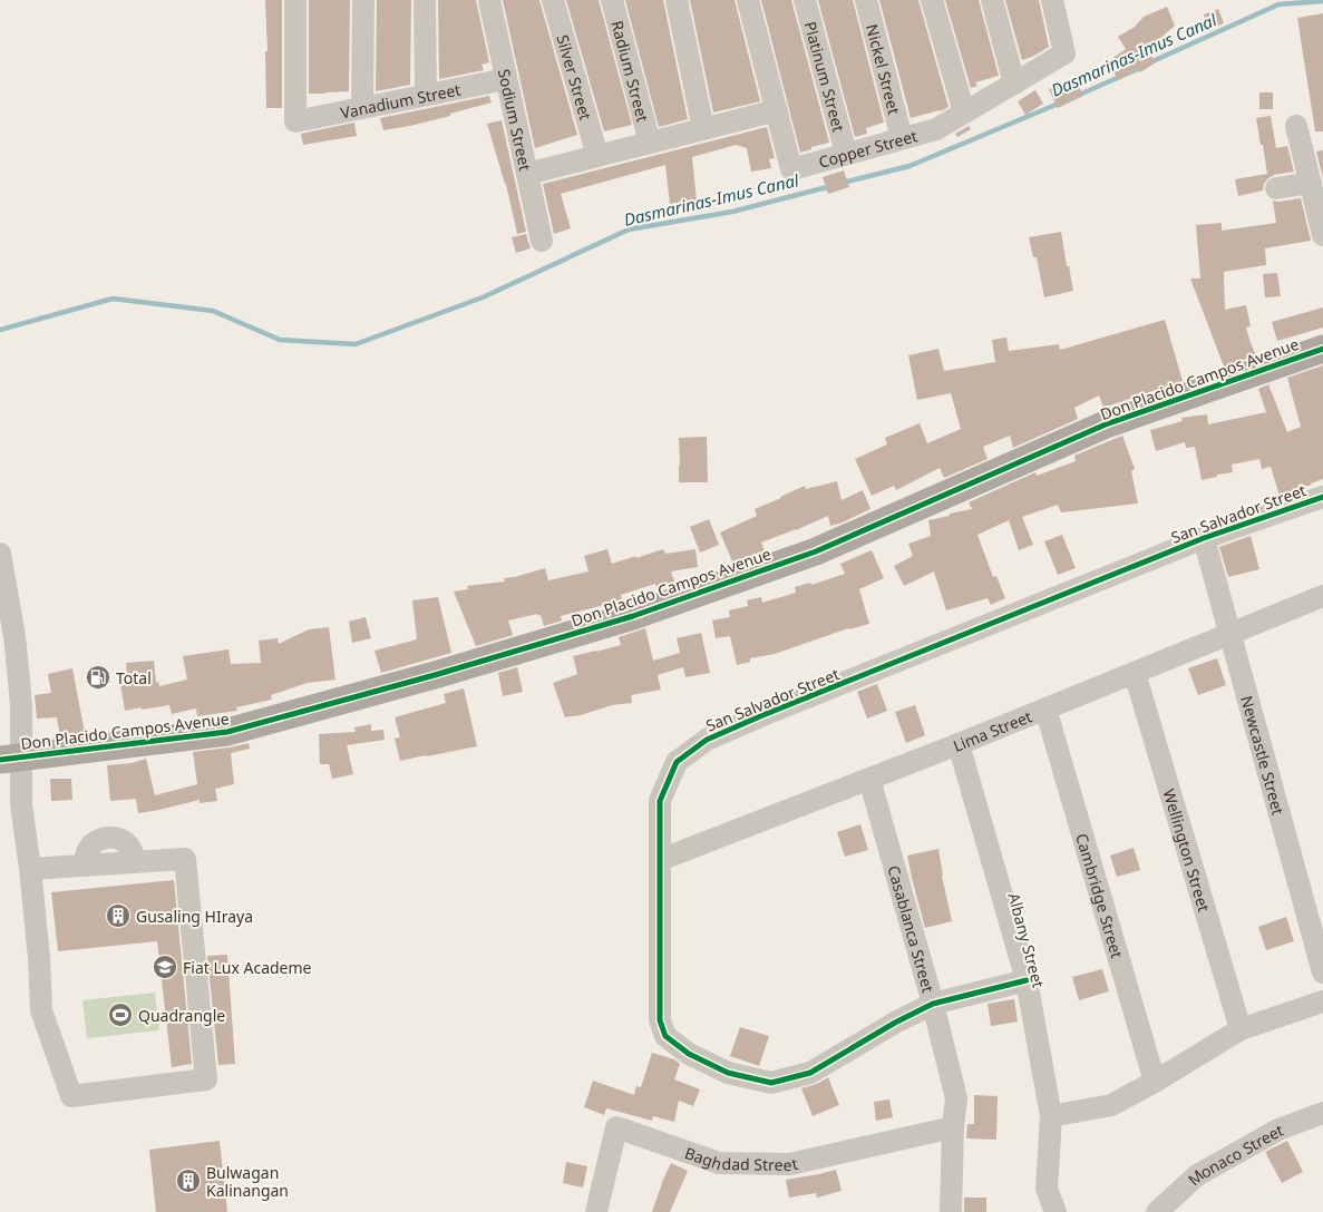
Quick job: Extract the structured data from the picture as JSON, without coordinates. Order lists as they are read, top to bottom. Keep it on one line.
{"streets":{"main road":["Don Placido Campos Avenue"],"street":["Nickel Street","Radium Street","Platinum Street","Silver Street","Vanadium Street","Sodium Street","Copper Street","San Salvador Street","Lima Street","Newcastle Street","Wellington Street","Cambridge Street","Casablanca Street","Albany Street","Baghdad Street","Monaco Street"]},"crossings":[["Nickel Street","Copper Street"],["Platinum Street","Copper Street"],["Vanadium Street","Sodium Street"],["San Salvador Street","Lima Street"],["San Salvador Street","Newcastle Street"],["San Salvador Street","Casablanca Street"],["San Salvador Street","Albany Street"],["Lima Street","Newcastle Street"],["Lima Street","Wellington Street"],["Lima Street","Cambridge Street"],["Lima Street","Casablanca Street"],["Lima Street","Albany Street"],["Casablanca Street","Baghdad Street"]],"water":["Dasmarinas-Imus Canal"],"places":{"fuel station":["Total"],"building":["Gusaling HIraya","Bulwagan Kalinangan"],"school or university":["Fiat Lux Academe"],"sports":["Quadrangle"]}}
